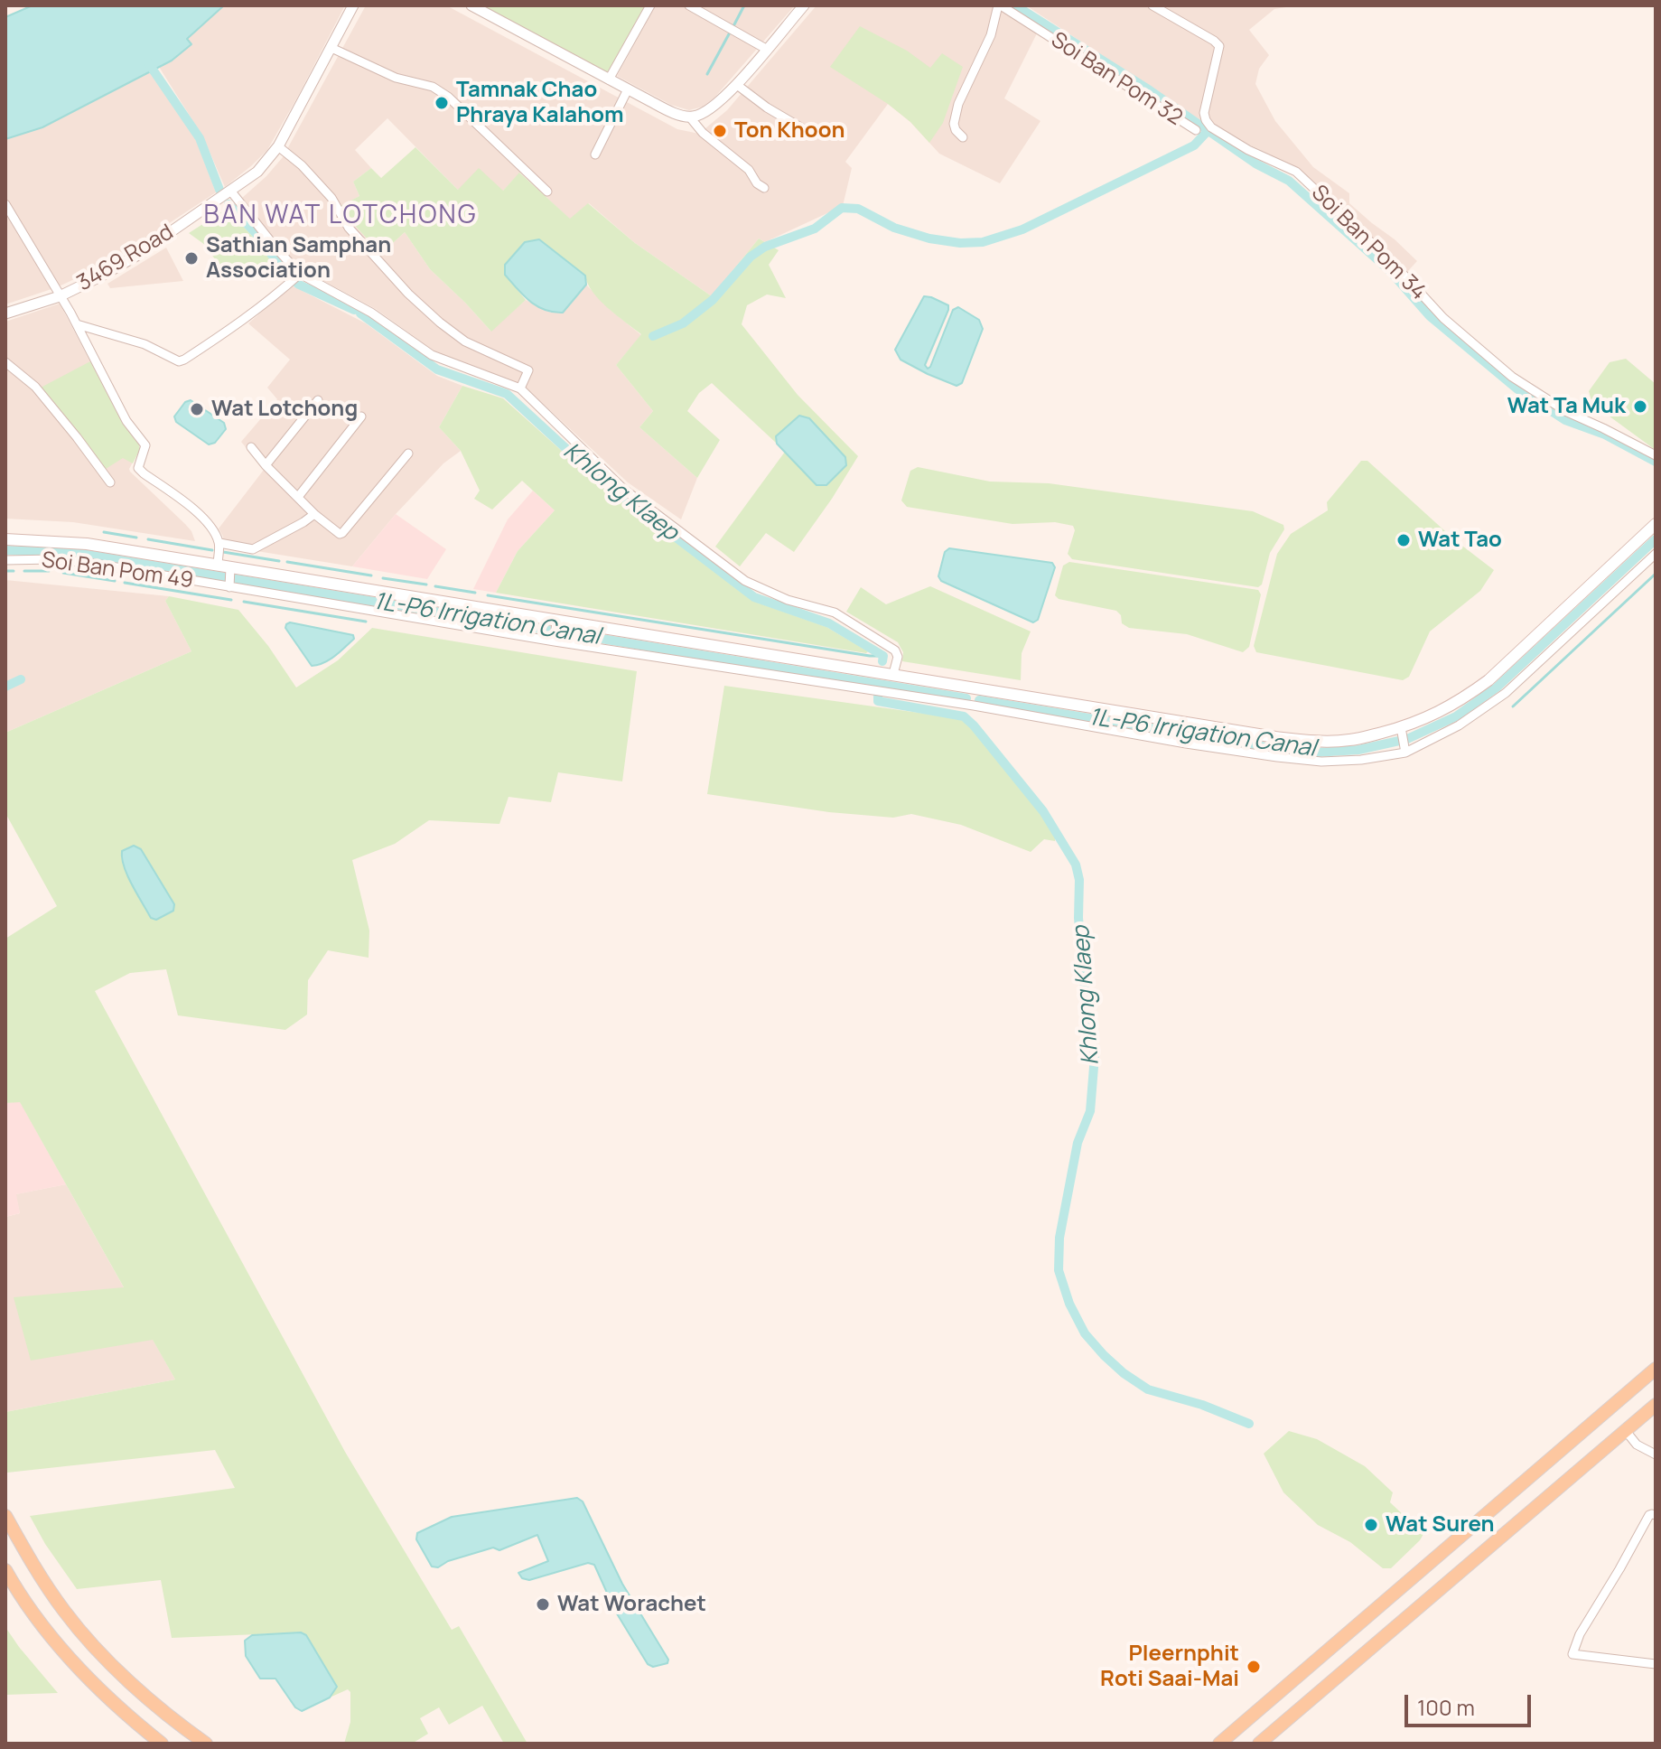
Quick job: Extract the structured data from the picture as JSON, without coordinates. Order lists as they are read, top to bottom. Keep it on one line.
{"streets":{"street":["Soi Ban Pom 32","Soi Ban Pom 34","3469 Road","Soi Ban Pom 49"]},"districts":["BAN WAT LOTCHONG"],"water":["Khlong Klaep","1L-P6 Irrigation Canal"],"places":["Tamnak Chao Phraya Kalahom","Ton Khoon","Sathian Samphan Association","Wat Ta Muk","Wat Lotchong","Wat Tao","Wat Suren","Wat Worachet","Pleernphit Roti Saai-Mai"],"scale_bar":"100 m"}
